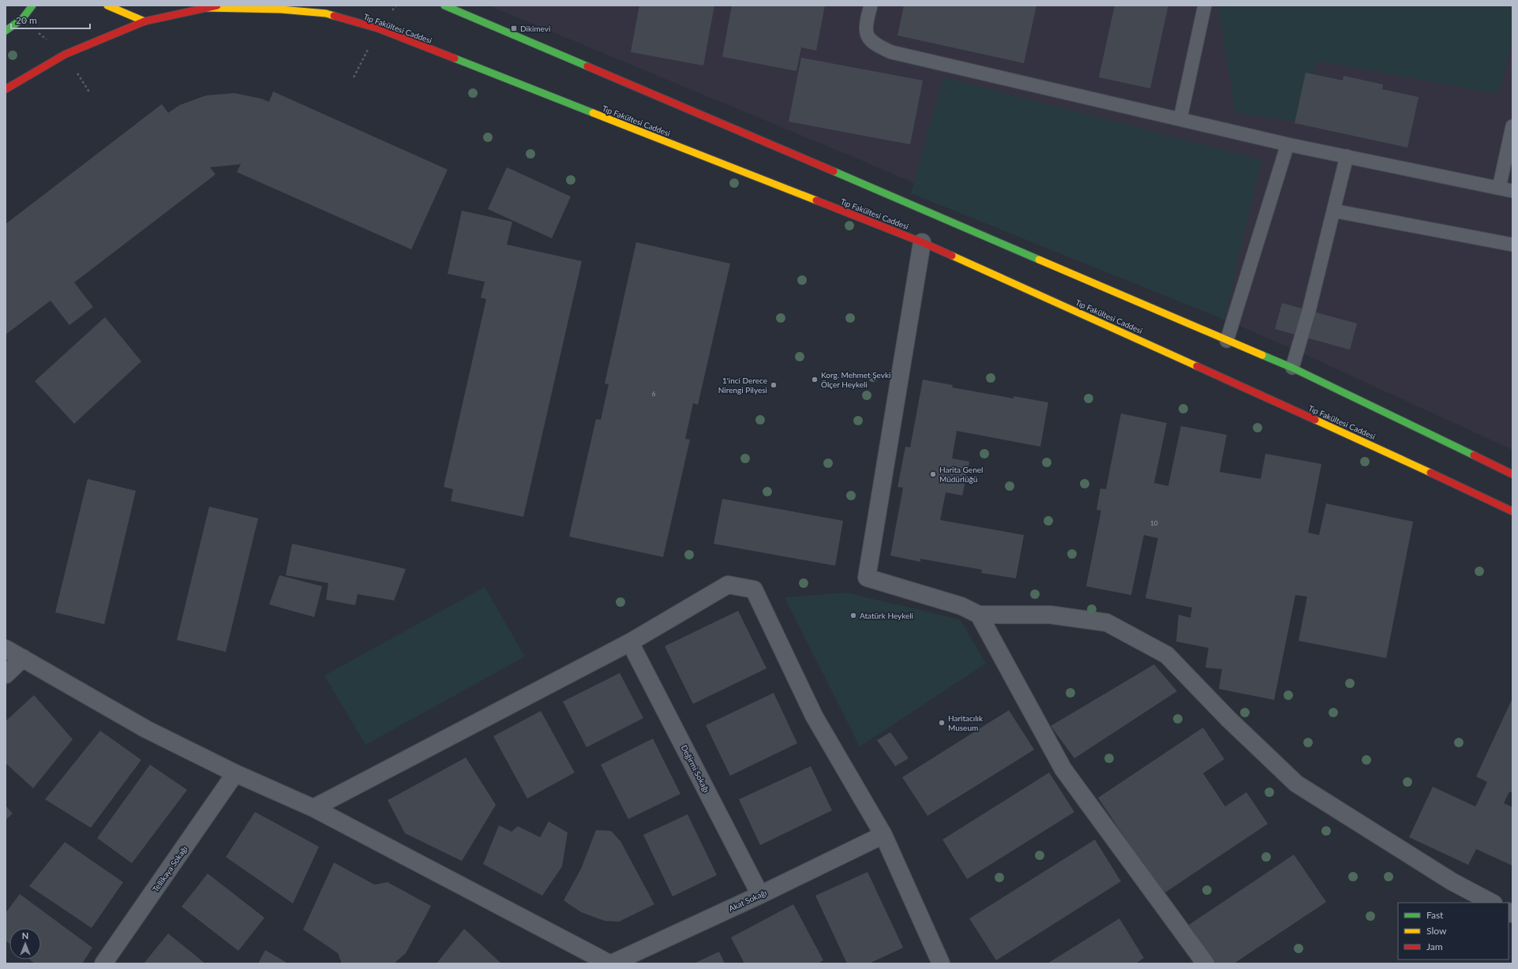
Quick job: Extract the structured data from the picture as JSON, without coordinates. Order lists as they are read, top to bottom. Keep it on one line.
{"streets":{"main road":["Tıp Fakültesi Caddesi"],"street":["Değirmi Sokağı","Akat Sokağı"]},"crossings":[["Değirmi Sokağı","Akat Sokağı"]],"places":{"transit":["Dikimevi"],"other":["Korg. Mehmet Şevki Ölçer Heykeli","1'inci Derece Nirengi Pilyesi","Harita Genel Müdürlüğü","Atatürk Heykeli","Haritacılık Museum"]},"house_numbers":["6","10"],"legend":["Fast","Slow","Jam"],"scale_bar":"20 m","north":"top"}
